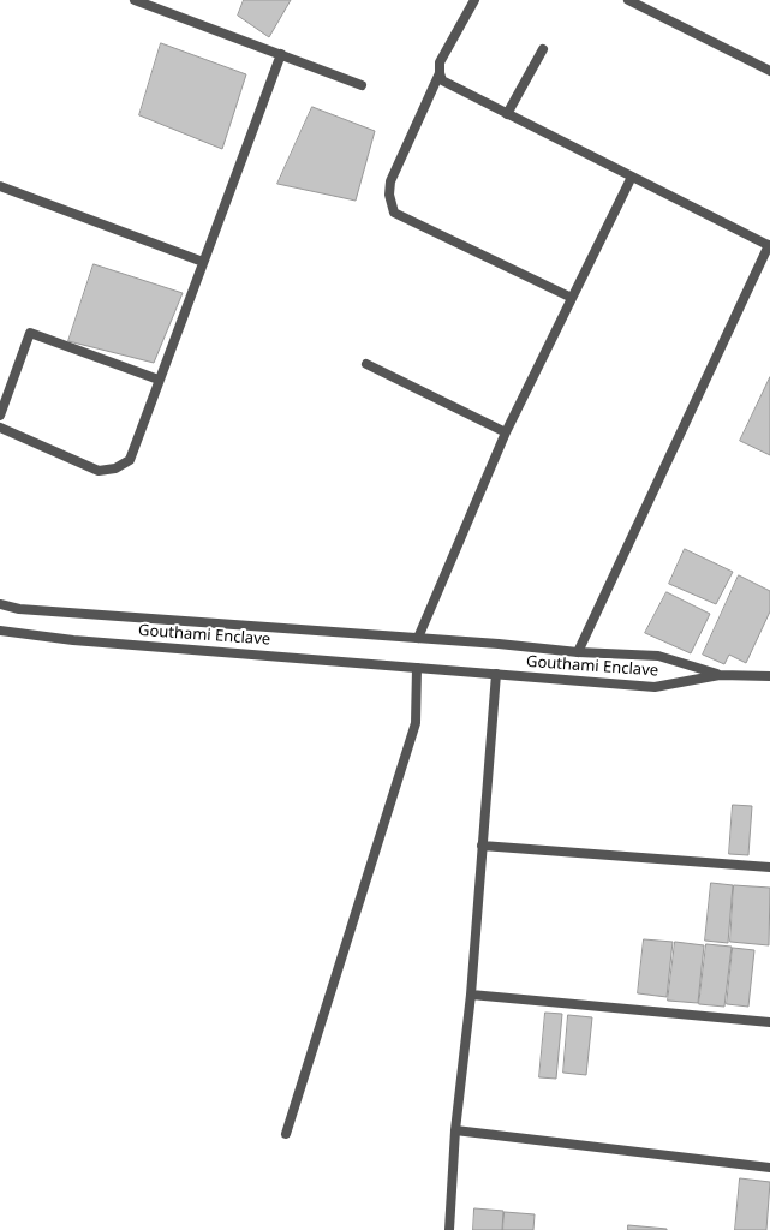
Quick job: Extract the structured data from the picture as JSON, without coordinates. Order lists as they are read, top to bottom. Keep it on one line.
{"streets":{"street":["Gouthami Enclave"]}}
